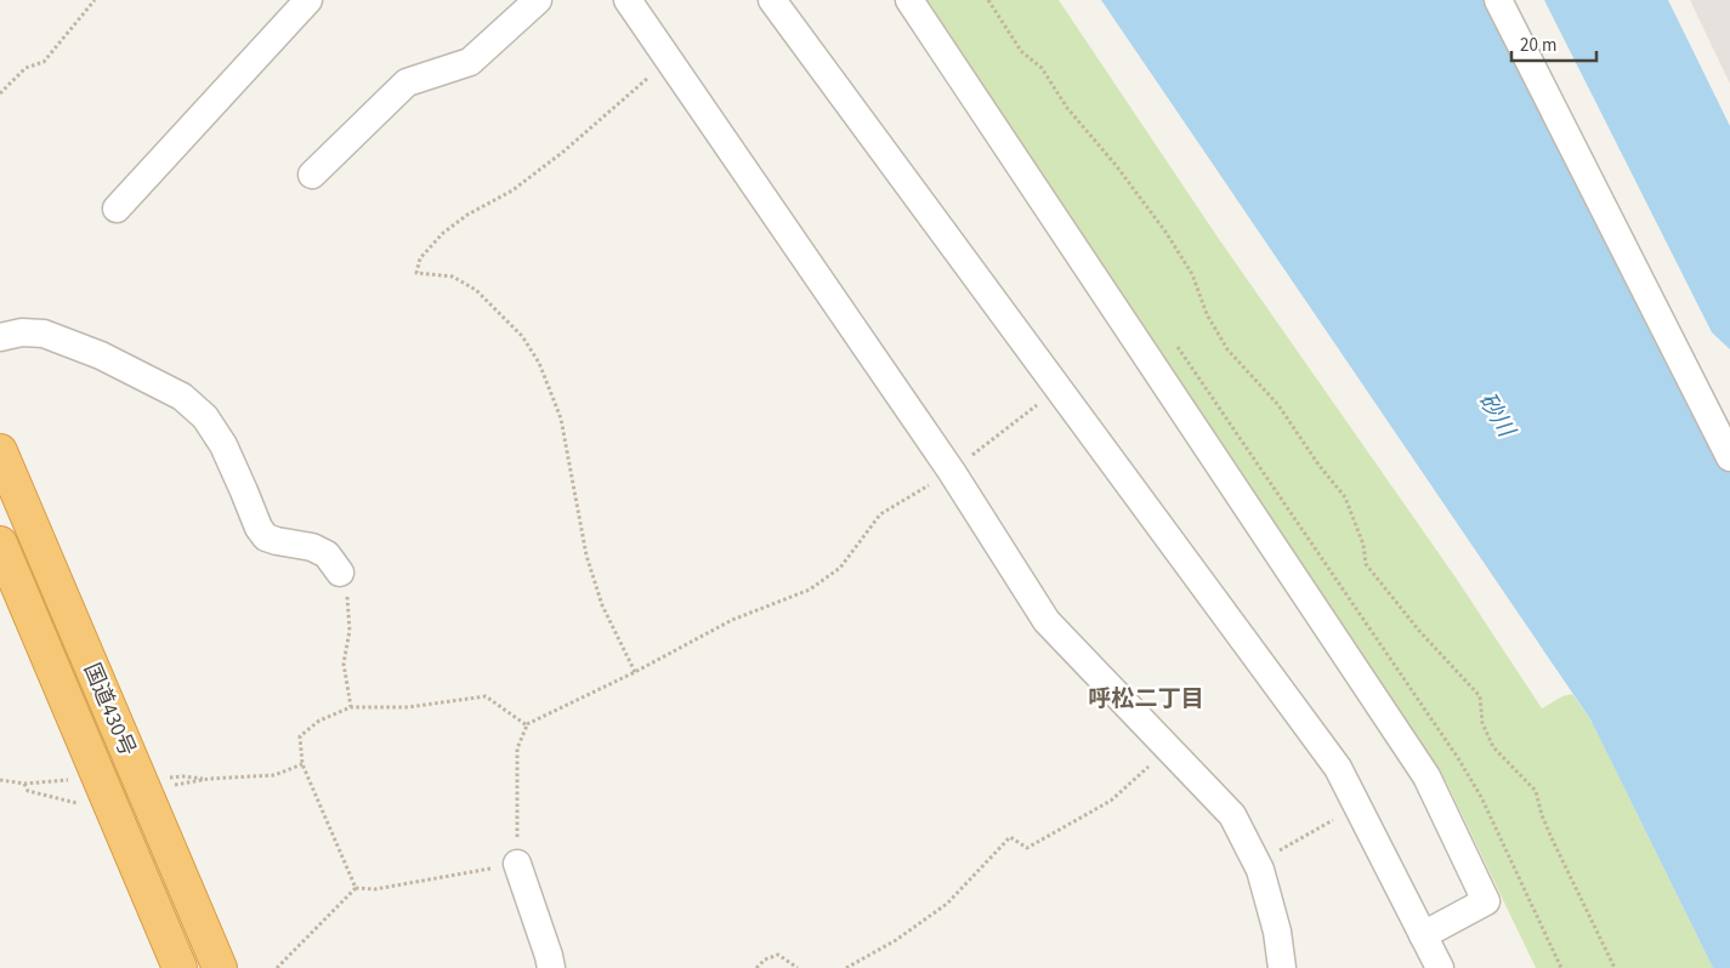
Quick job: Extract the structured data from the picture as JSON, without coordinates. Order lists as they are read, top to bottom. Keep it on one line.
{"streets":{"highway":["国道430号"]},"districts":["呼松二丁目"],"water":["砂川"],"scale_bar":"20 m"}
